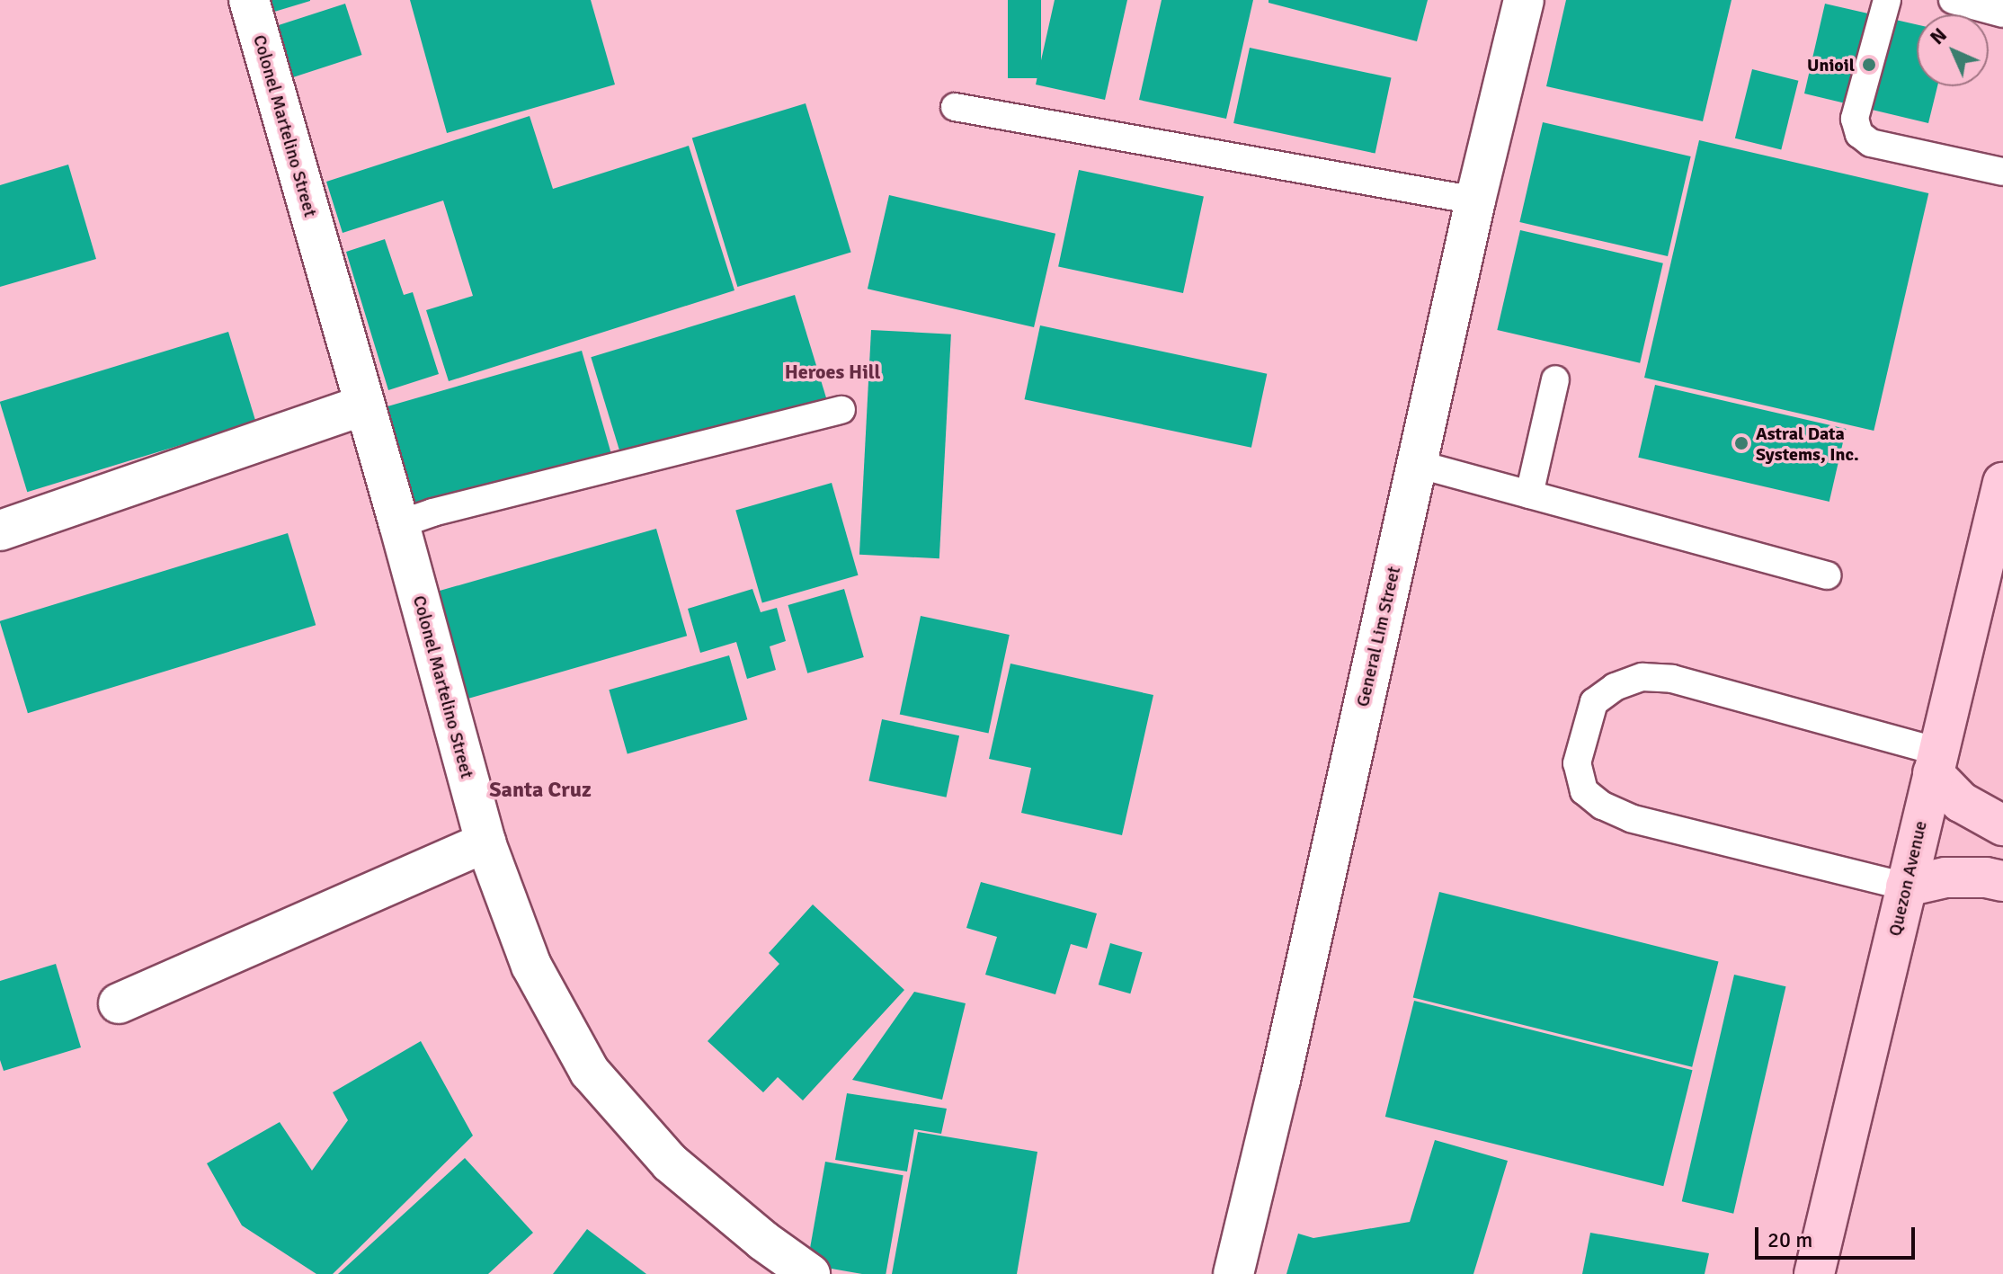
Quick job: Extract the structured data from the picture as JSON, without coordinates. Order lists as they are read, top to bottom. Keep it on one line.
{"streets":{"main road":["Quezon Avenue"],"street":["Colonel Martelino Street","General Lim Street"]},"districts":["Heroes Hill","Santa Cruz"],"places":["Unioil","Astral Data Systems, Inc."],"scale_bar":"20 m","north":"top left"}
